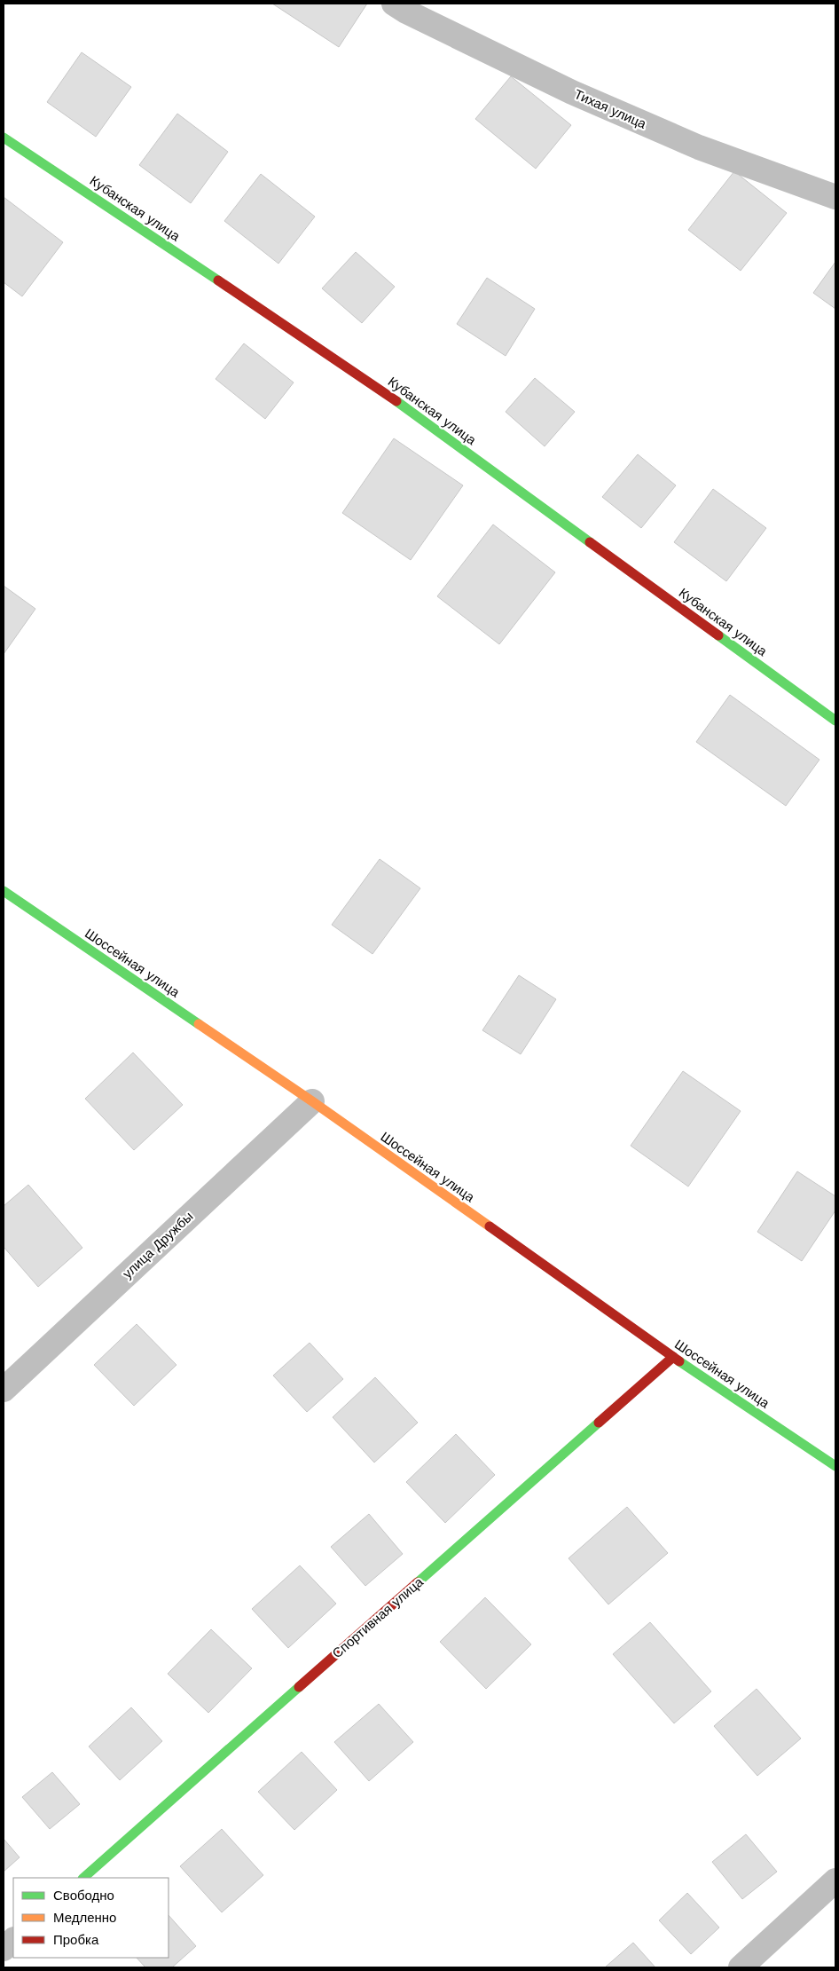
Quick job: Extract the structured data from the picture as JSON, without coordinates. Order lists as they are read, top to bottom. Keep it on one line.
{"streets":{"street":["Тихая улица","Кубанская улица","Шоссейная улица","улица Дружбы","Спортивная улица"]},"crossings":[["Шоссейная улица","улица Дружбы"],["Шоссейная улица","Спортивная улица"]],"legend":["Свободно","Медленно","Пробка"]}
